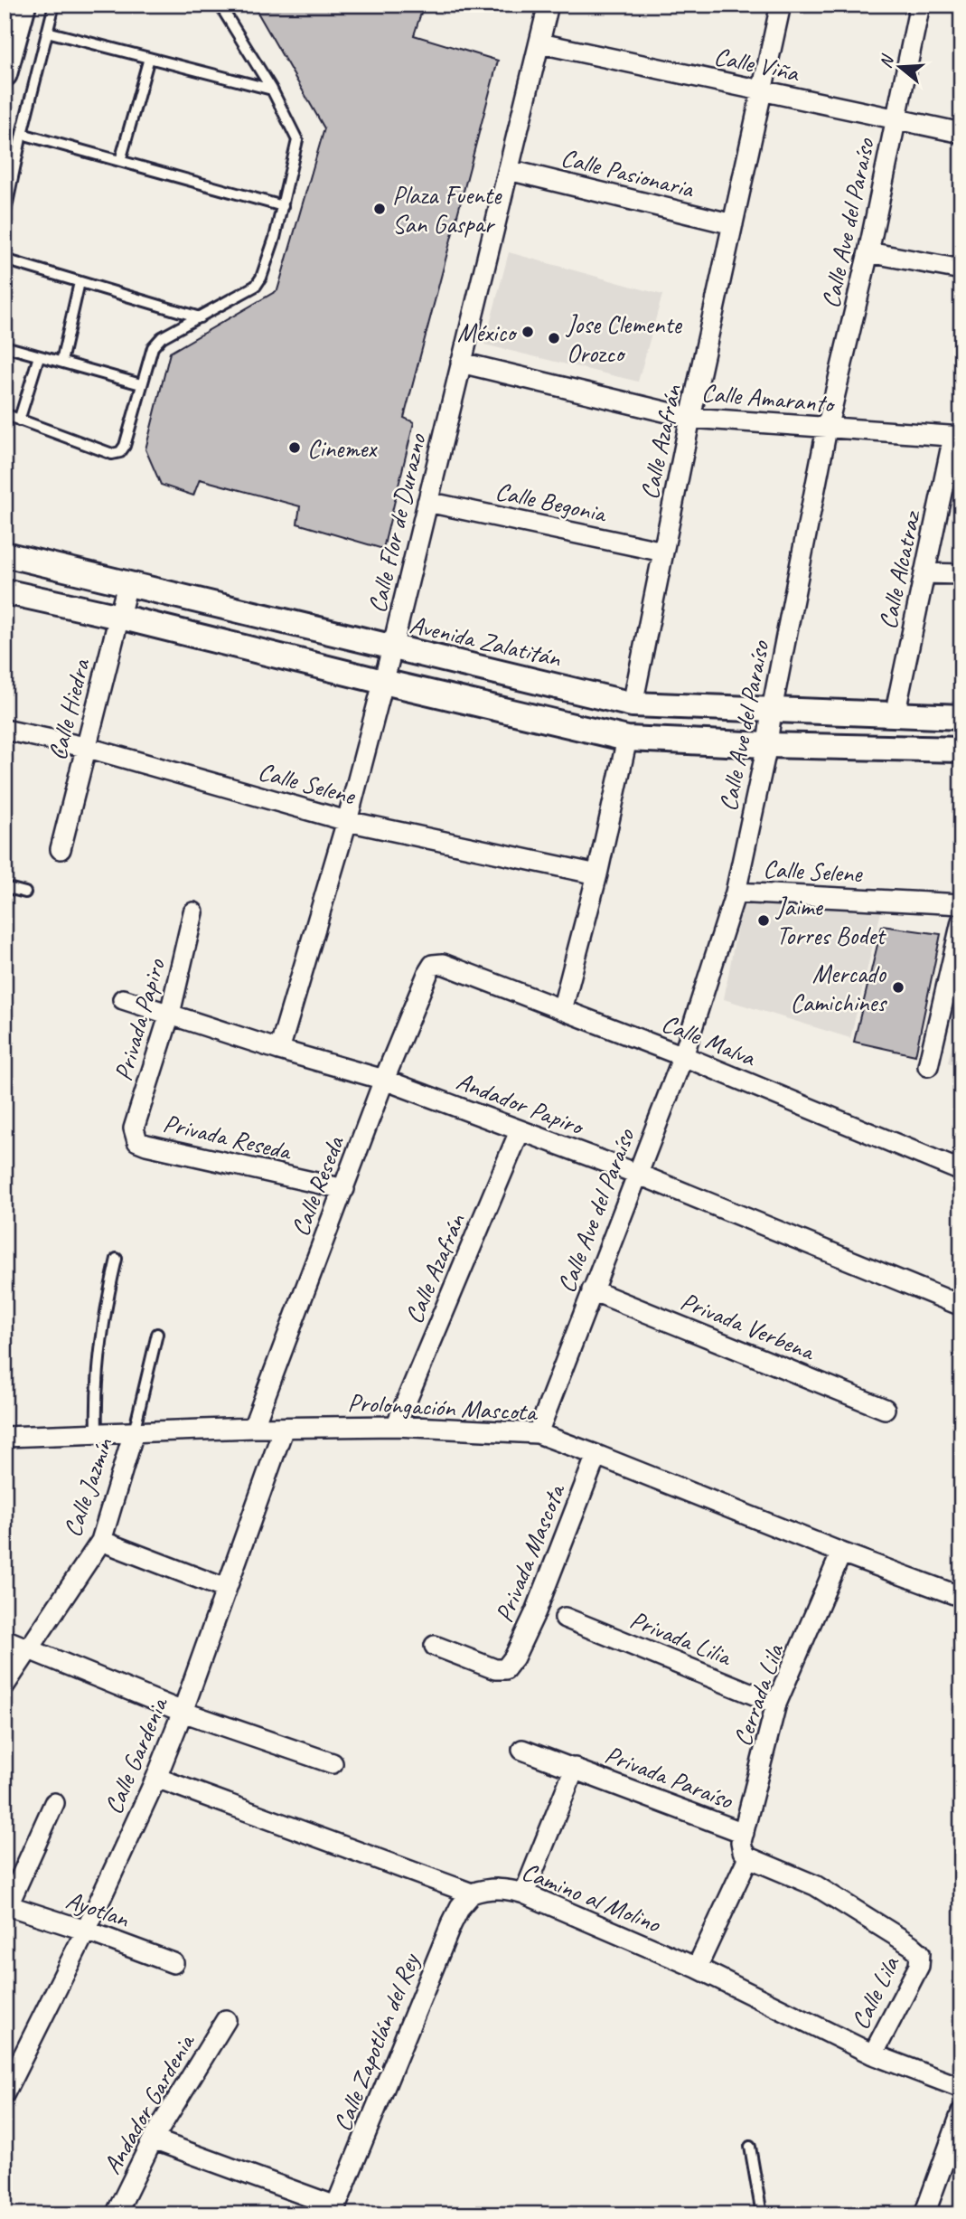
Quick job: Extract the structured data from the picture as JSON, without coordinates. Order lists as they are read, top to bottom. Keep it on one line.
{"streets":{"street":["Calle Viña","Calle Pasionaria","Calle Ave del Paraíso","Calle Amaranto","Calle Azafrán","Calle Begonia","Calle Flor de Durazno","Calle Alcatraz","Avenida Zalatitán","Calle Hiedra","Calle Selene","Privada Papiro","Calle Malva","Andador Papiro","Privada Reseda","Calle Reseda","Privada Verbena","Prolongación Mascota","Calle Jazmín","Privada Mascota","Privada Lilia","Cerrada Lila","Calle Gardenia","Privada Paraíso","Camino al Molino","Ayotlan","Calle Lila","Calle Zapotlán del Rey","Andador Gardenia"]},"crossings":[["Calle Viña","Calle Ave del Paraíso"],["Calle Viña","Calle Azafrán"],["Calle Viña","Calle Flor de Durazno"],["Calle Pasionaria","Calle Azafrán"],["Calle Pasionaria","Calle Flor de Durazno"],["Calle Ave del Paraíso","Calle Amaranto"],["Calle Ave del Paraíso","Avenida Zalatitán"],["Calle Ave del Paraíso","Calle Selene"],["Calle Ave del Paraíso","Calle Malva"],["Calle Ave del Paraíso","Andador Papiro"],["Calle Ave del Paraíso","Privada Verbena"],["Calle Ave del Paraíso","Prolongación Mascota"],["Calle Amaranto","Calle Azafrán"],["Calle Amaranto","Calle Flor de Durazno"],["Calle Amaranto","Calle Alcatraz"],["Calle Azafrán","Calle Begonia"],["Calle Azafrán","Avenida Zalatitán"],["Calle Azafrán","Andador Papiro"],["Calle Azafrán","Prolongación Mascota"],["Calle Begonia","Calle Flor de Durazno"],["Calle Flor de Durazno","Avenida Zalatitán"],["Calle Flor de Durazno","Calle Selene"],["Calle Flor de Durazno","Andador Papiro"],["Calle Alcatraz","Avenida Zalatitán"],["Avenida Zalatitán","Calle Hiedra"],["Calle Hiedra","Calle Selene"],["Privada Papiro","Andador Papiro"],["Privada Papiro","Privada Reseda"],["Calle Malva","Calle Reseda"],["Andador Papiro","Calle Reseda"],["Privada Reseda","Calle Reseda"],["Calle Reseda","Prolongación Mascota"],["Prolongación Mascota","Calle Jazmín"],["Prolongación Mascota","Privada Mascota"],["Prolongación Mascota","Cerrada Lila"],["Prolongación Mascota","Calle Gardenia"],["Privada Lilia","Cerrada Lila"],["Cerrada Lila","Privada Paraíso"],["Cerrada Lila","Calle Lila"],["Calle Gardenia","Ayotlan"],["Privada Paraíso","Camino al Molino"],["Camino al Molino","Calle Lila"],["Camino al Molino","Calle Zapotlán del Rey"]],"places":["Plaza Fuente San Gaspar","México","Jose Clemente Orozco","Cinemex","Jaime Torres Bodet","Mercado Camichines"],"north":"left"}
